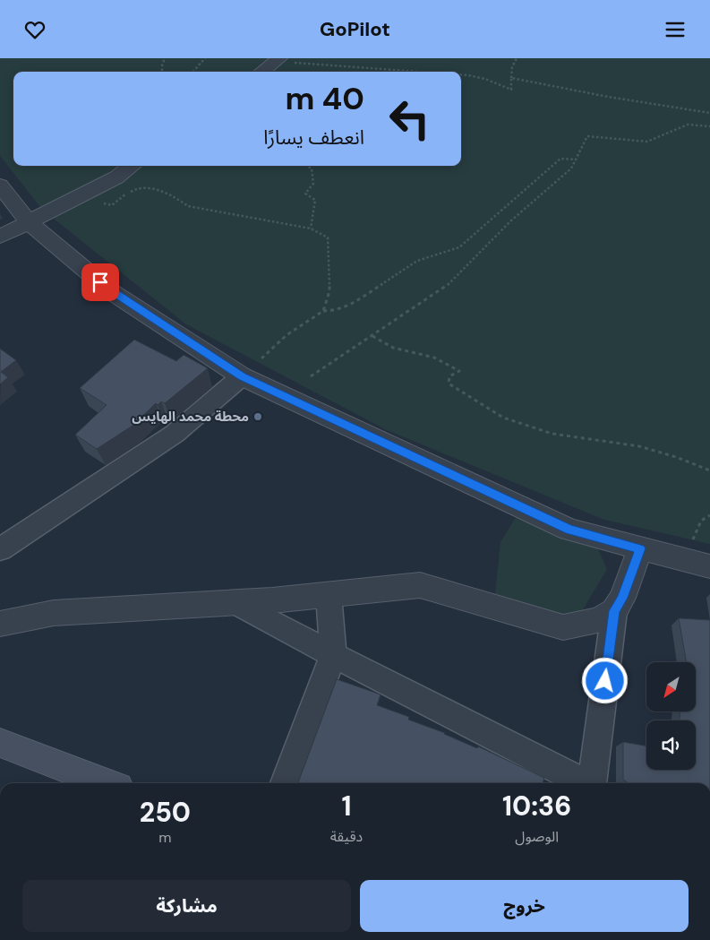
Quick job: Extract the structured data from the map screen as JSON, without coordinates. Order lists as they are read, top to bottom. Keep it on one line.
{"places":["محطة محمد الهايس"],"north":"bottom left","page":{"header":"GoPilot","turn":["40 m","انعطف يسارًا"],"eta":["10:36","الوصول","1","دقيقة","250","m"],"buttons":["خروج","مشاركة"]}}
